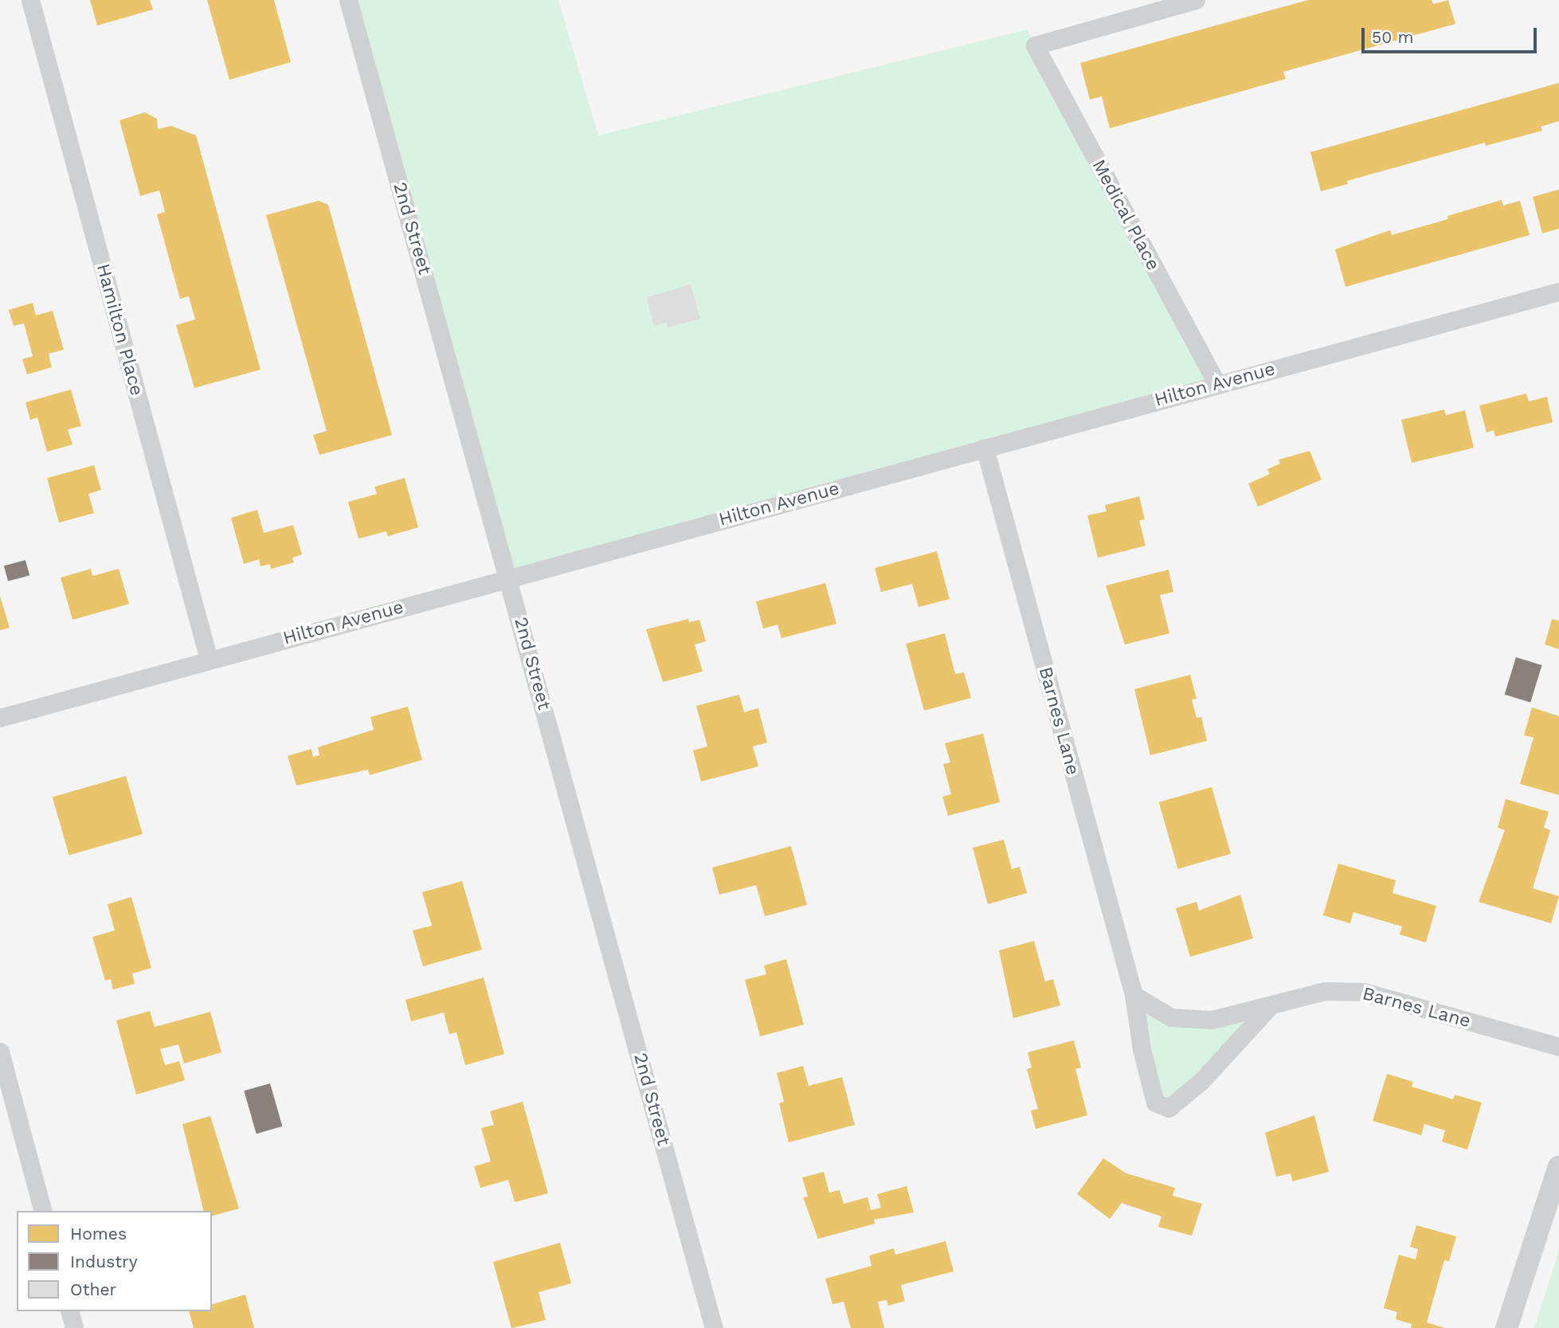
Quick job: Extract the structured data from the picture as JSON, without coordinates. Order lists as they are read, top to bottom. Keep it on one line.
{"streets":{"street":["Medical Place","2nd Street","Hamilton Place","Hilton Avenue","Barnes Lane"]},"crossings":[["Medical Place","Hilton Avenue"],["2nd Street","Hilton Avenue"],["Hamilton Place","Hilton Avenue"],["Hilton Avenue","Barnes Lane"]],"legend":["Homes","Industry","Other"],"scale_bar":"50 m"}
